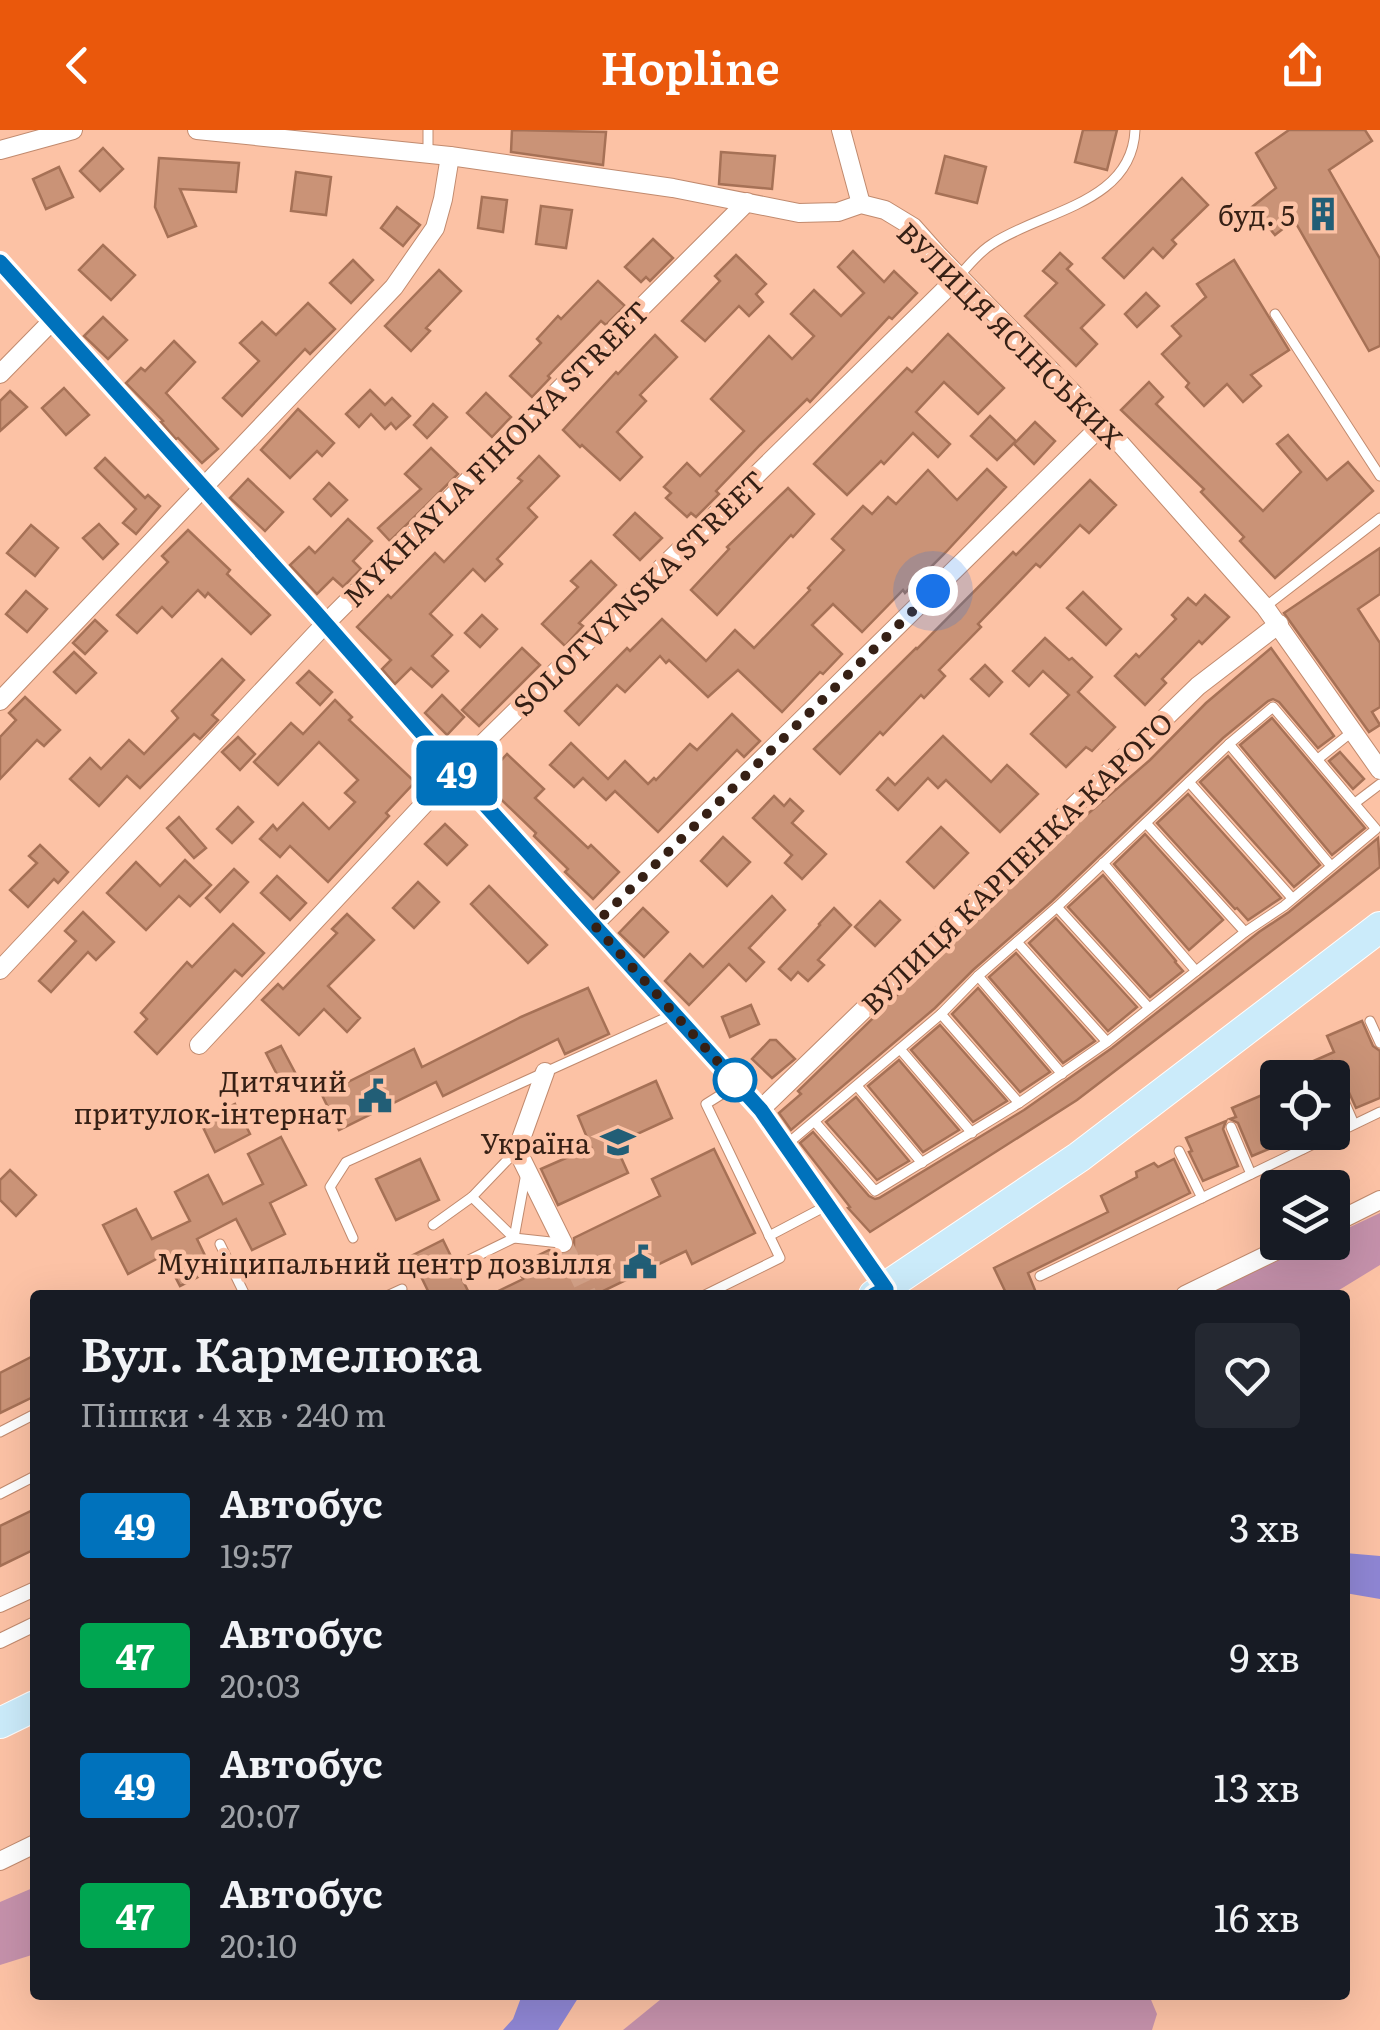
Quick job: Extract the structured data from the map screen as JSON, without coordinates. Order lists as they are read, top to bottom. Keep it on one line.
{"streets":{"street":["ВУЛИЦЯ ЯСІНСЬКИХ","MYKHAYLA FIHOLYA STREET","SOLOTVYNSKA STREET","ВУЛИЦЯ КАРПЕНКА-КАРОГО"]},"crossings":[["ВУЛИЦЯ ЯСІНСЬКИХ","SOLOTVYNSKA STREET"],["ВУЛИЦЯ ЯСІНСЬКИХ","ВУЛИЦЯ КАРПЕНКА-КАРОГО"]],"places":{"building":["буд. 5"],"public building":["Дитячий притулок-інтернат","Муніципальний центр дозвілля"],"school or university":["Україна"]},"lines":["bus line 49"],"page":{"header":"Hopline","on_map":"49","heading":["Вул. Кармелюка","Пішки · 4 хв · 240 m"],"list":[{"mark":"49","name":"Автобус","note":"19:57","value":"3 хв"},{"mark":"47","name":"Автобус","note":"20:03","value":"9 хв"},{"mark":"49","name":"Автобус","note":"20:07","value":"13 хв"},{"mark":"47","name":"Автобус","note":"20:10","value":"16 хв"}]}}
